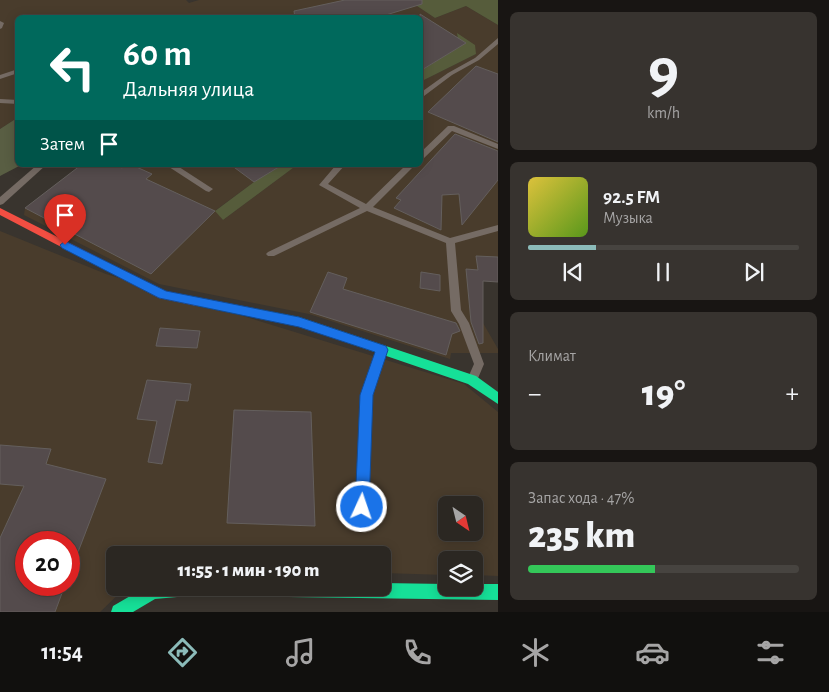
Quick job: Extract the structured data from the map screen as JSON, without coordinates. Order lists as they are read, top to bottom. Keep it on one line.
{"north":"bottom right","page":{"tile":[["9","km/h"],"Климат",["Запас хода · 47%","235 km"]],"turn":["60 m","Дальняя улица"],"then":"Затем","song":["92.5 FM","Музыка"],"heat":["−","19°","+"],"limit":"20","trip":"11:55 · 1 мин · 190 m","tabs":"11:54"}}
